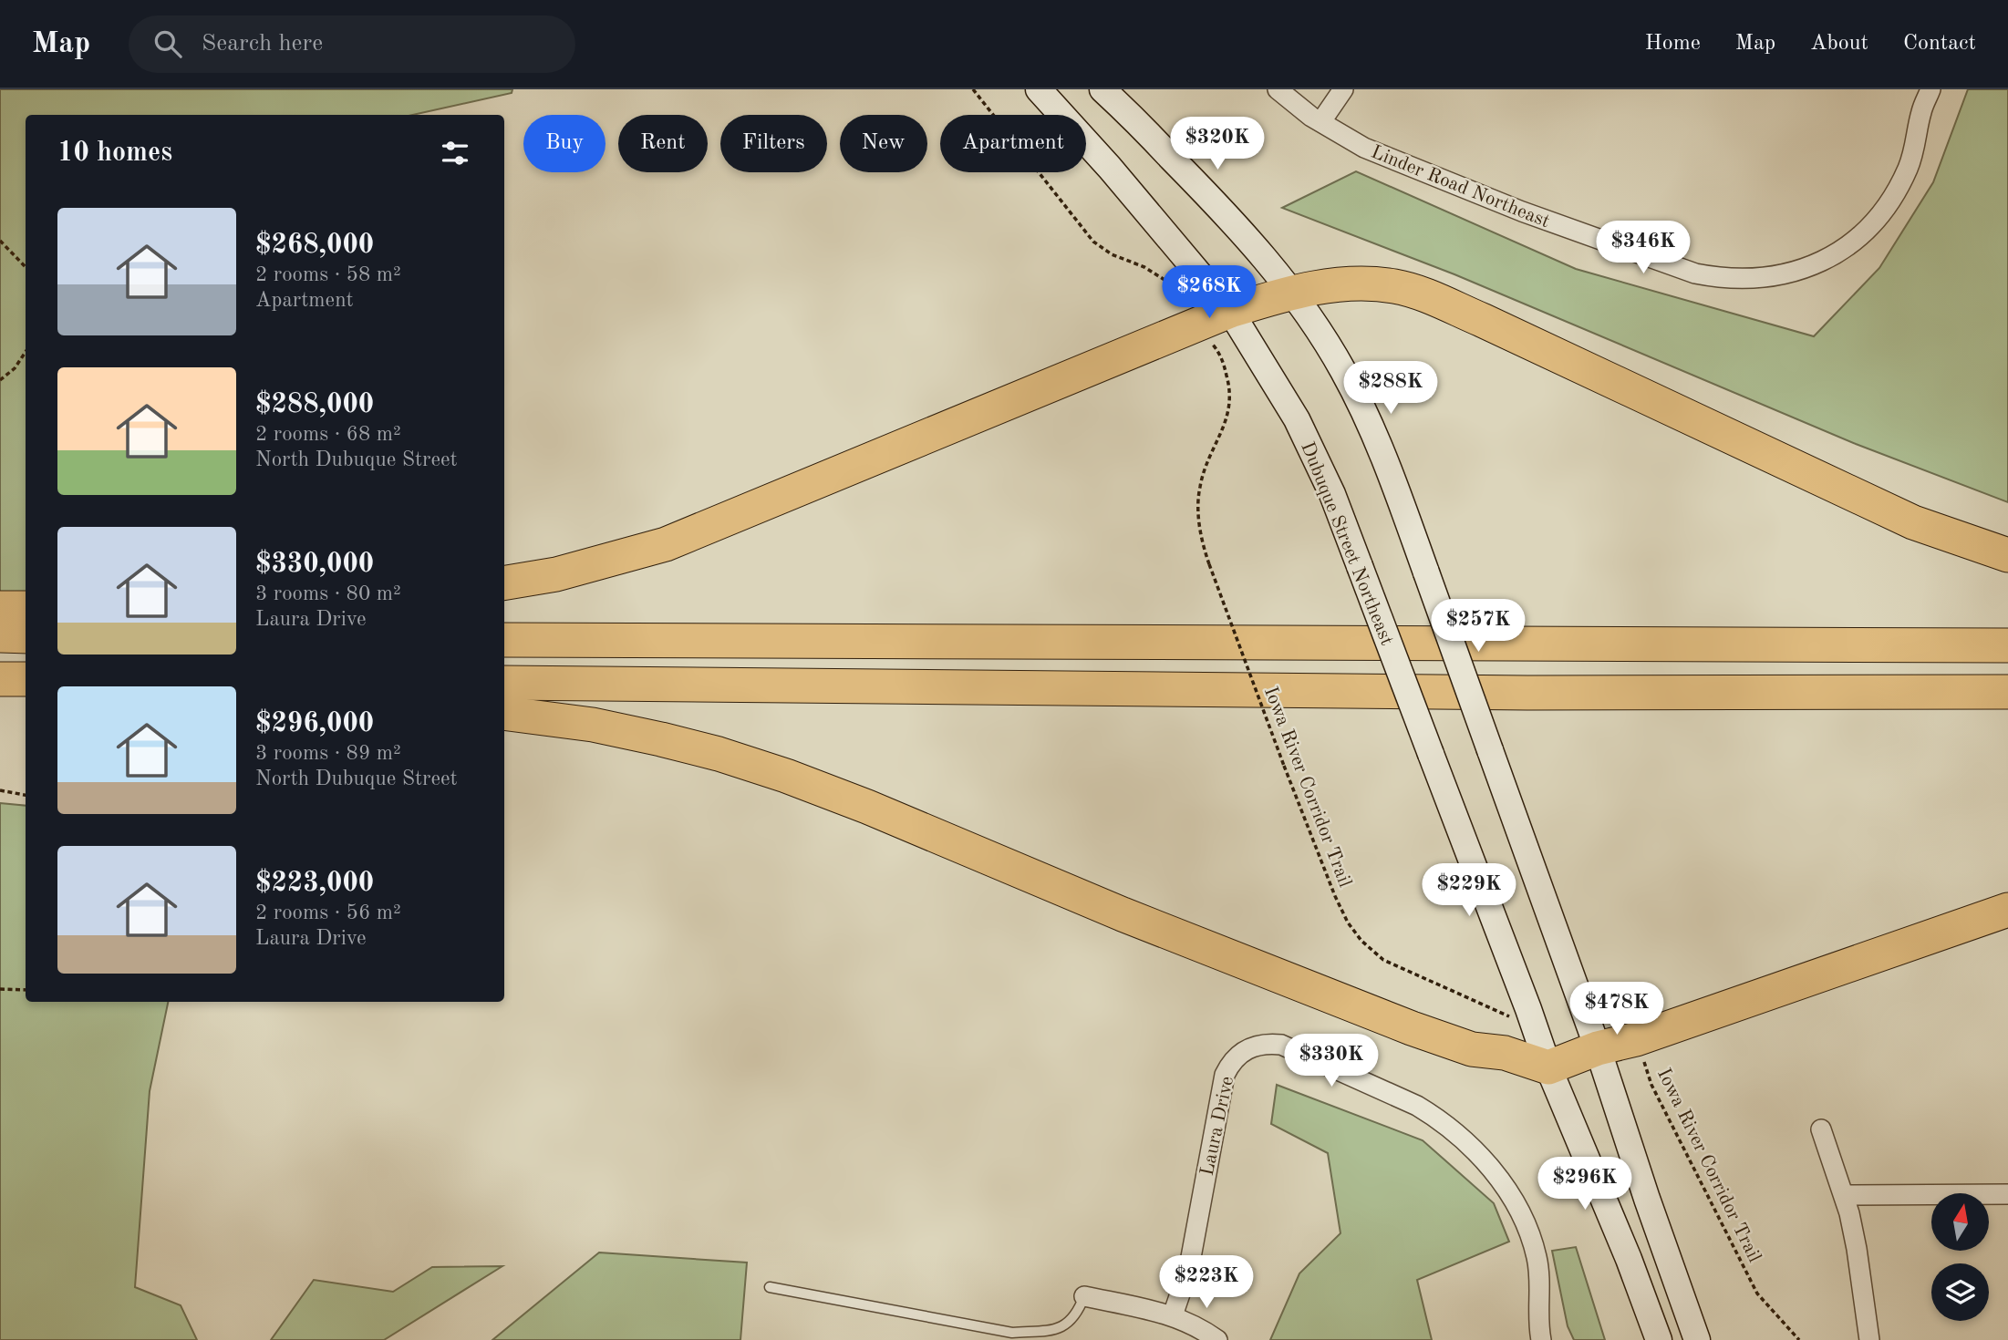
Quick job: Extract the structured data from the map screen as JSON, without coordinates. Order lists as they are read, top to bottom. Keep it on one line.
{"streets":{"main road":["Dubuque Street Northeast"],"street":["Linder Road Northeast","Laura Drive"],"path":["Iowa River Corridor Trail"]},"crossings":[["Dubuque Street Northeast","Iowa River Corridor Trail"]],"north":"top","page":{"header":"Map","search":"Search here","nav":["Home","Map","About","Contact"],"chip":["Buy","Rent","Filters","New","Apartment"],"heading":"10 homes","price":["$320K","$346K","$268K","$288K","$257K","$229K","$478K","$330K","$296K","$223K"],"list":[{"name":"$268,000","note":"2 rooms · 58 m² · Apartment"},{"name":"$288,000","note":"2 rooms · 68 m² · North Dubuque Street"},{"name":"$330,000","note":"3 rooms · 80 m² · Laura Drive"},{"name":"$296,000","note":"3 rooms · 89 m² · North Dubuque Street"},{"name":"$223,000","note":"2 rooms · 56 m² · Laura Drive"}]}}
